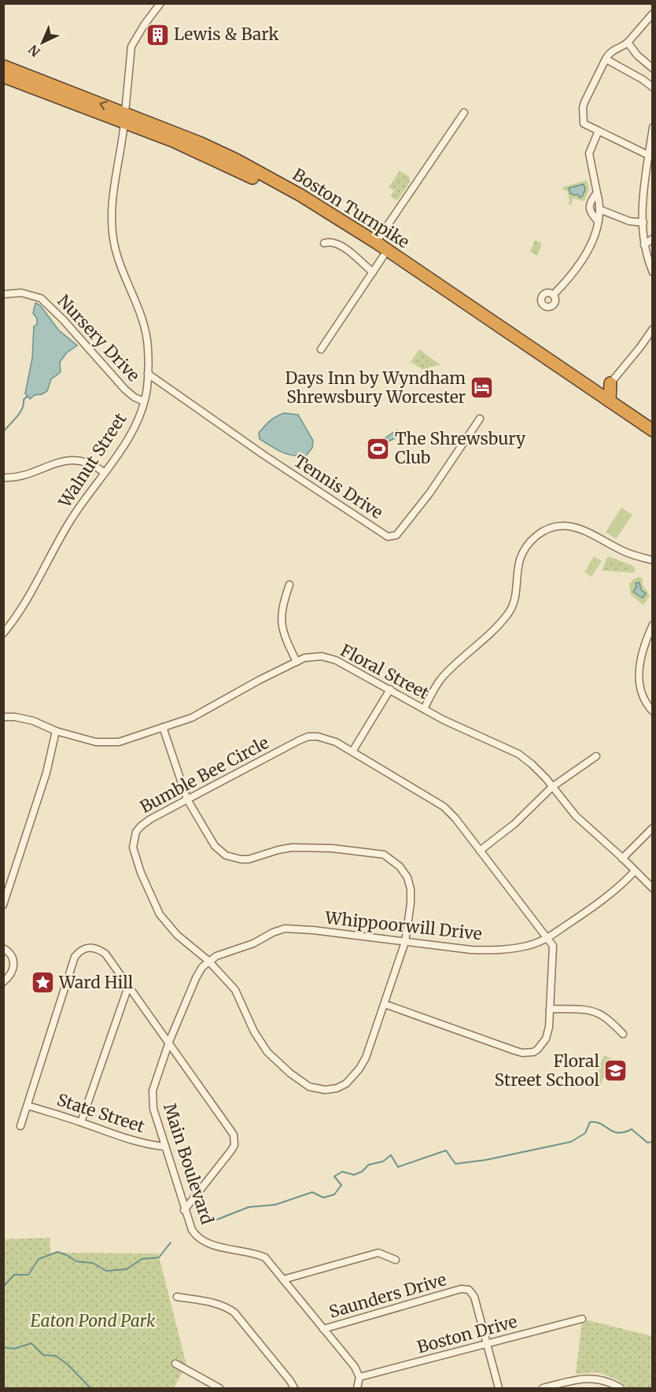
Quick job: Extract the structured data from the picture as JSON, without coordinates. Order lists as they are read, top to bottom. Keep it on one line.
{"streets":{"highway":["Boston Turnpike"],"street":["Nursery Drive","Walnut Street","Tennis Drive","Floral Street","Bumble Bee Circle","Whippoorwill Drive","State Street","Main Boulevard","Saunders Drive","Boston Drive"]},"crossings":[["Boston Turnpike","Walnut Street"],["Nursery Drive","Walnut Street"],["Walnut Street","Tennis Drive"],["Floral Street","Bumble Bee Circle"],["Floral Street","Whippoorwill Drive"],["Bumble Bee Circle","Whippoorwill Drive"],["Bumble Bee Circle","Main Boulevard"],["Whippoorwill Drive","Main Boulevard"],["State Street","Main Boulevard"],["Main Boulevard","Saunders Drive"],["Main Boulevard","Boston Drive"],["Saunders Drive","Boston Drive"]],"parks":["Eaton Pond Park"],"places":{"building":["Lewis & Bark"],"hotel":["Days Inn by Wyndham Shrewsbury Worcester"],"sports":["The Shrewsbury Club"],"place":["Ward Hill"],"school or university":["Floral Street School"]},"north":"bottom left"}
